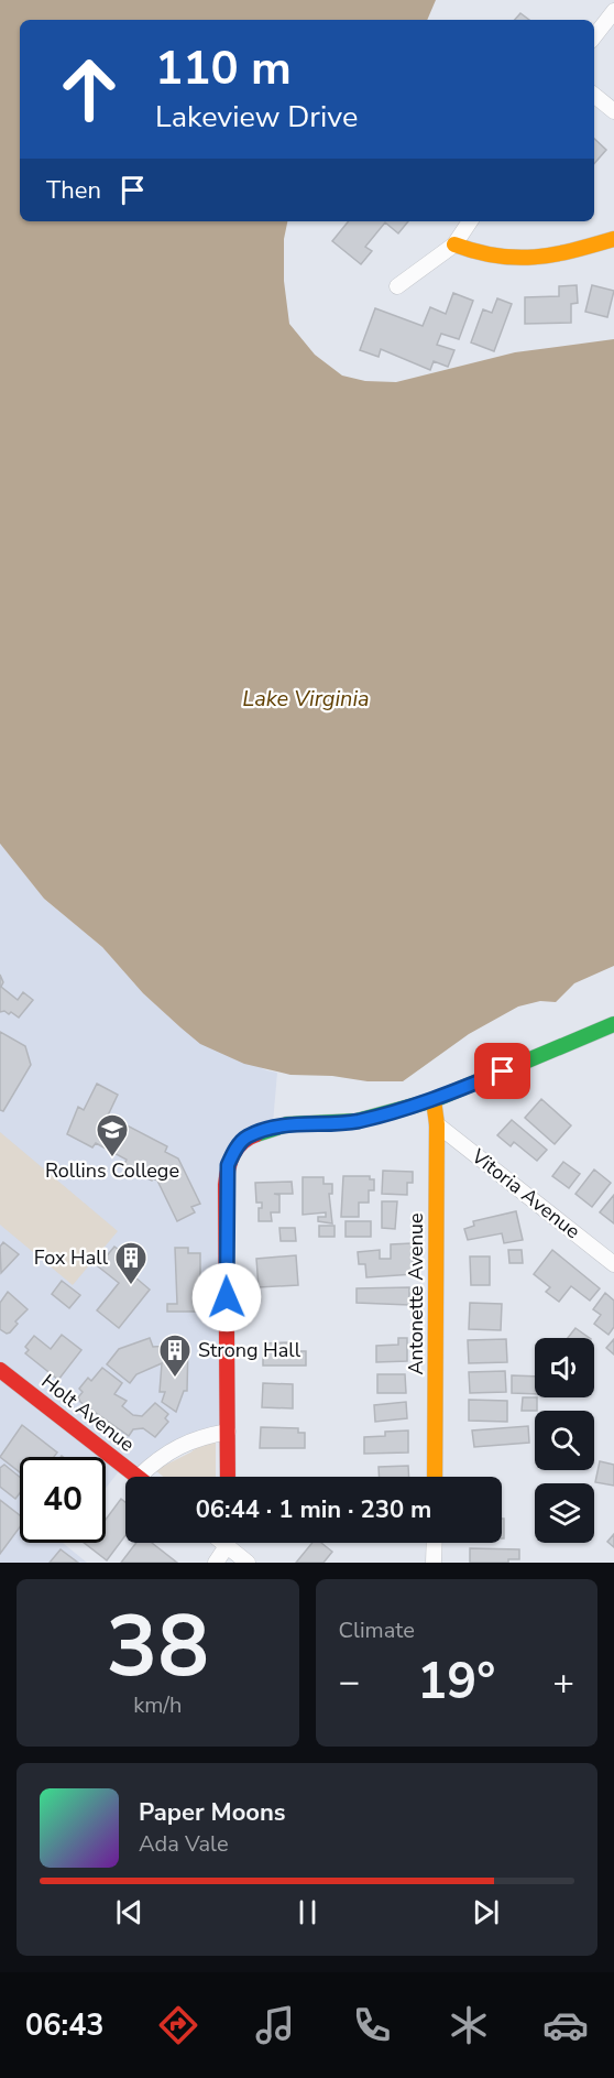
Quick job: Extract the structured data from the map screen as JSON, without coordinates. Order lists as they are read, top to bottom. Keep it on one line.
{"streets":{"street":["Vitoria Avenue","Antonette Avenue","Holt Avenue"]},"crossings":[["Vitoria Avenue","Antonette Avenue"]],"water":["Lake Virginia"],"places":{"school or university":["Rollins College"],"building":["Fox Hall","Strong Hall"]},"page":{"turn":["110 m","Lakeview Drive"],"then":"Then","limit":"40","trip":"06:44 · 1 min · 230 m","tile":[["38","km/h"],"Climate"],"heat":["−","19°","+"],"song":["Paper Moons","Ada Vale"],"tabs":"06:43"}}
